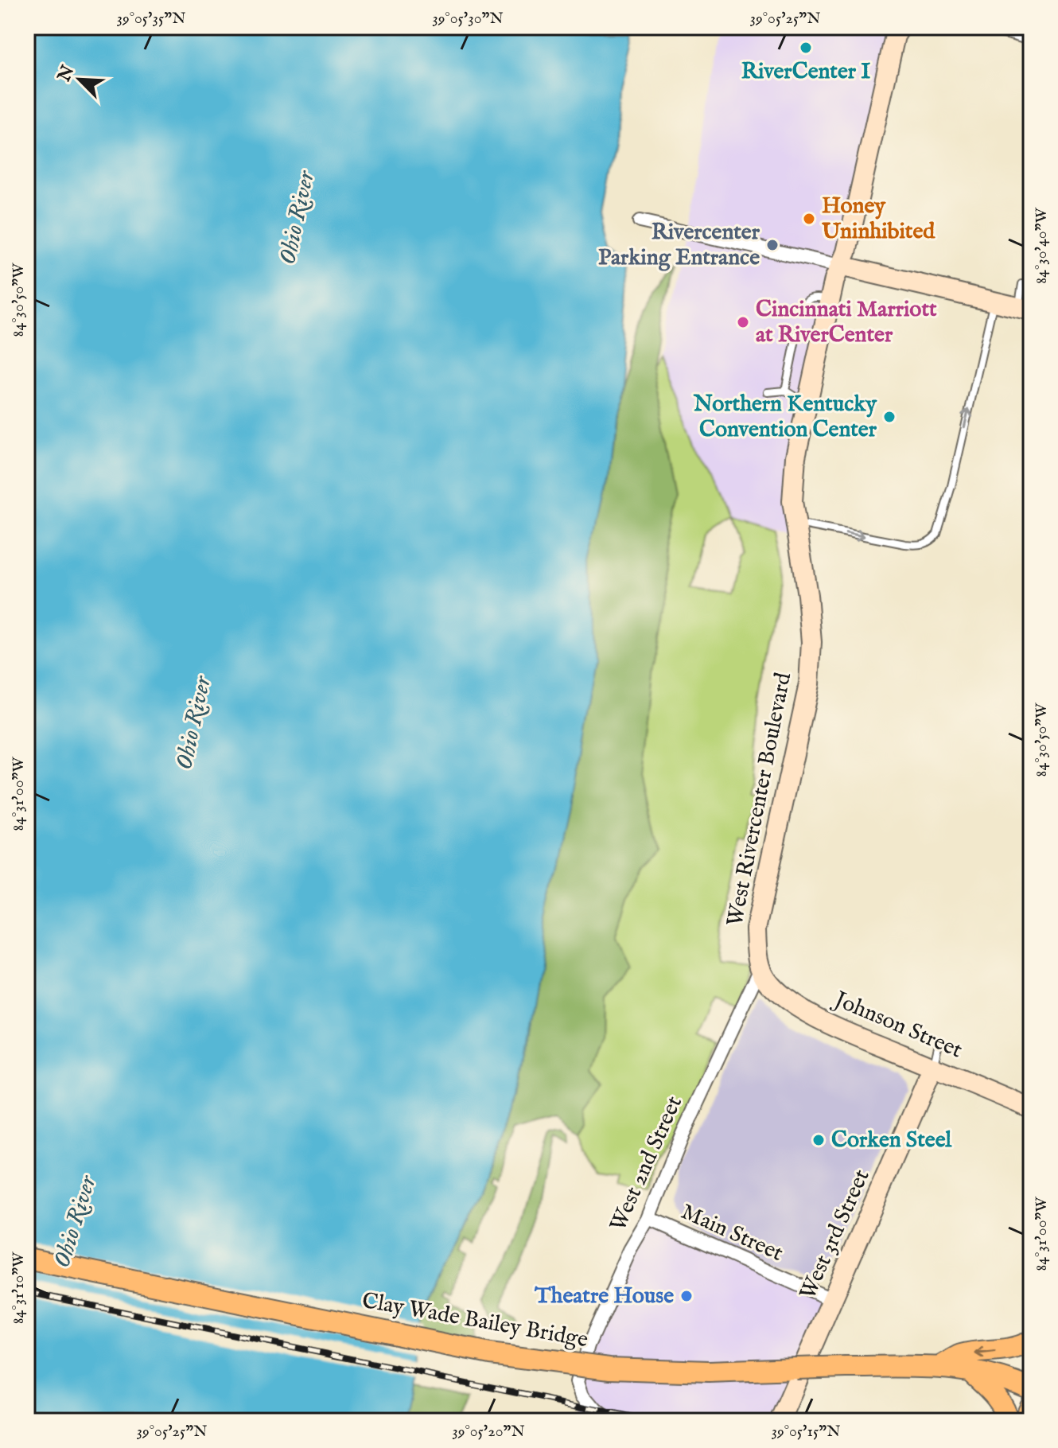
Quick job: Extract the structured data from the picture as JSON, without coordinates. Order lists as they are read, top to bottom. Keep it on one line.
{"streets":{"main road":["Clay Wade Bailey Bridge"],"street":["West Rivercenter Boulevard","Johnson Street","West 2nd Street","Main Street","West 3rd Street"]},"crossings":[["West Rivercenter Boulevard","Johnson Street"],["West Rivercenter Boulevard","West 2nd Street"],["Johnson Street","West 2nd Street"],["Johnson Street","West 3rd Street"],["West 2nd Street","Main Street"],["Main Street","West 3rd Street"]],"water":["Ohio River"],"places":["RiverCenter I","Honey Uninhibited","Rivercenter Parking Entrance","Cincinnati Marriott at RiverCenter","Northern Kentucky Convention Center","Corken Steel","Theatre House"],"north":"top left","coordinates":["39°05'35\"N","39°05'30\"N","39°05'25\"N","84°30'40\"W","84°30'50\"W","84°31'00\"W","84°31'10\"W","39°05'20\"N","39°05'15\"N"]}
